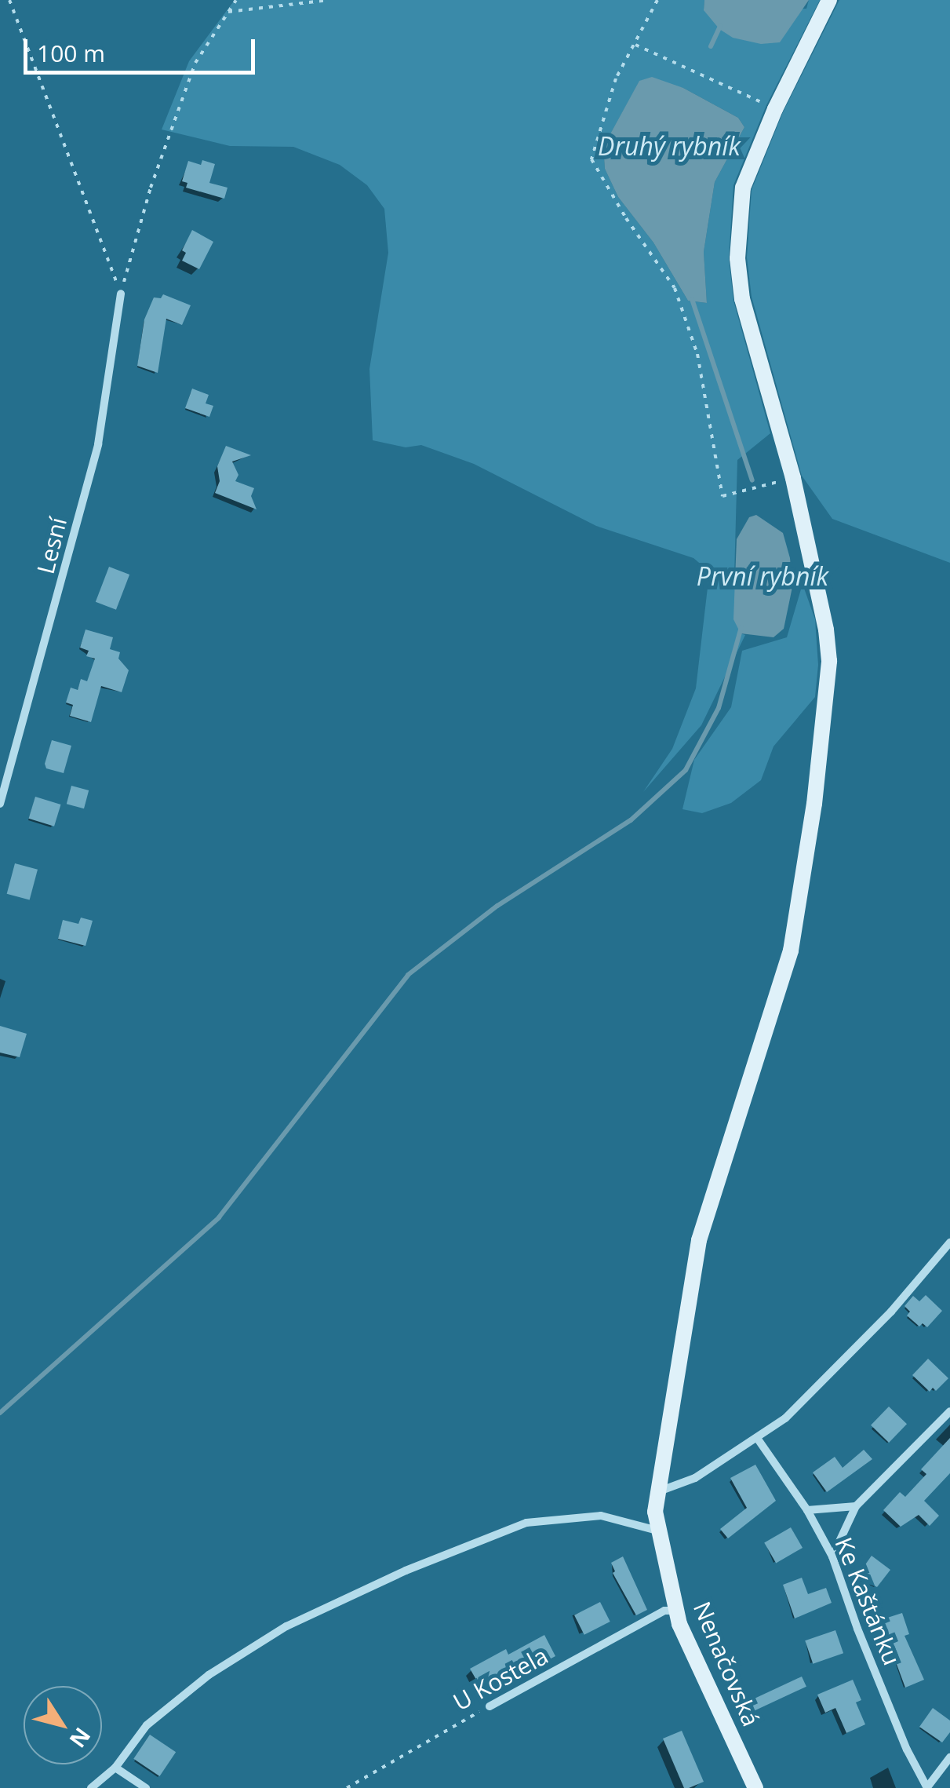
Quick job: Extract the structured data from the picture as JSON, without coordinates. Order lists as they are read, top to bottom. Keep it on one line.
{"streets":{"street":["Lesní","Ke Kaštánku","Nenačovská","U Kostela"]},"crossings":[["Nenačovská","U Kostela"]],"water":["Druhý rybník","První rybník"],"scale_bar":"100 m","north":"bottom right"}
